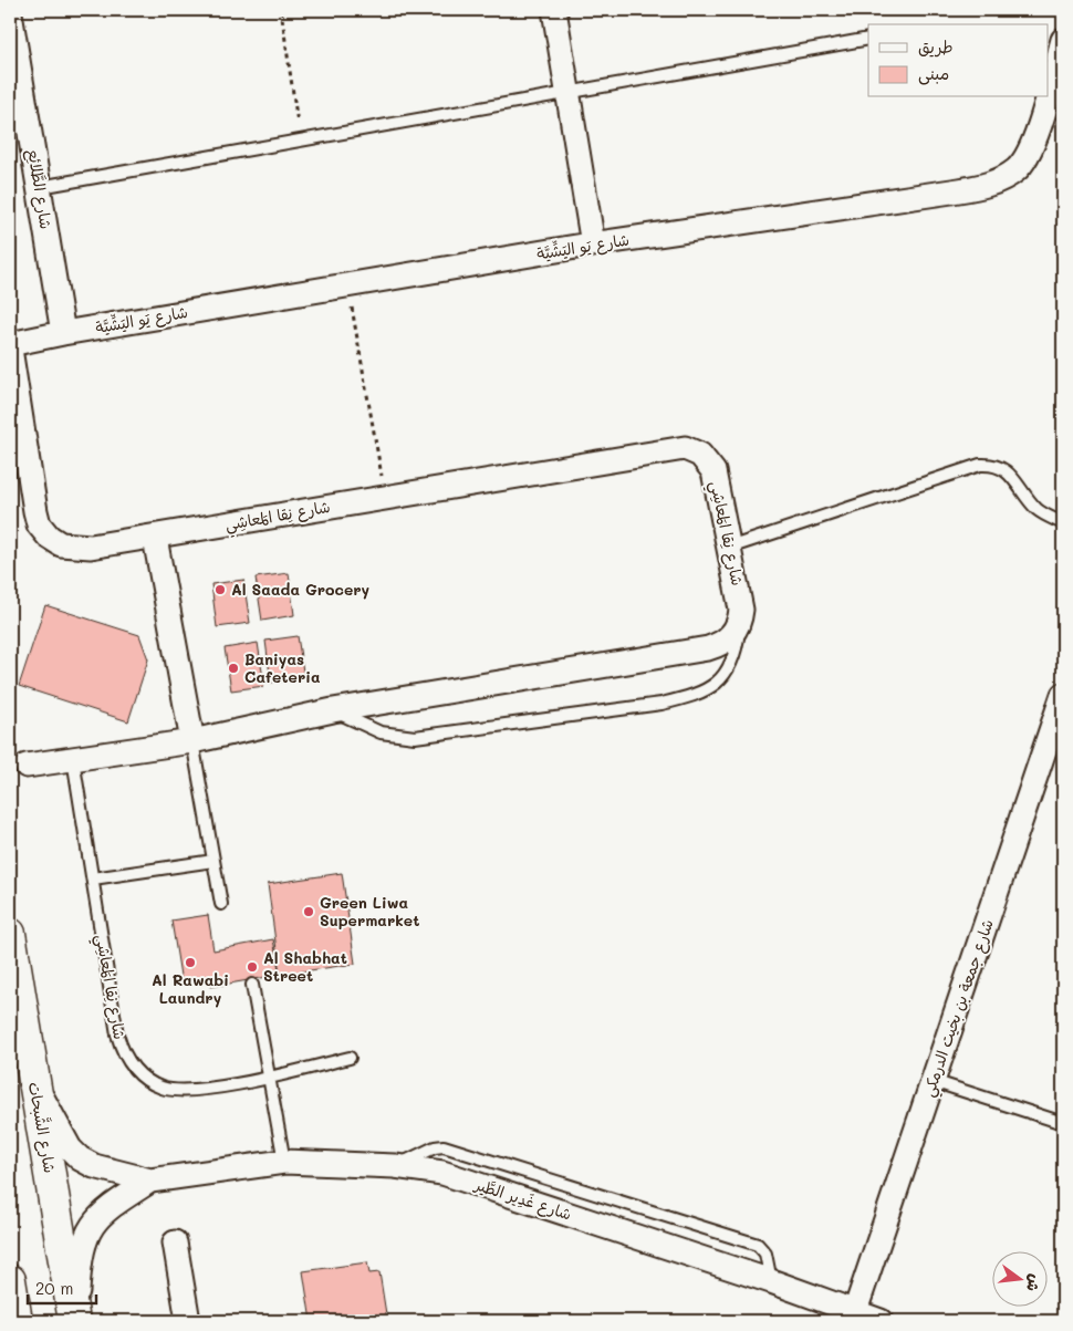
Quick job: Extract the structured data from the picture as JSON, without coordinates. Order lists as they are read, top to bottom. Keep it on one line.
{"streets":{"street":["شارع الطَّلائِع","شارع يَو اليَشِّيَّة","شارع نِقا المَعاشِي","شارع جمعة بن بخيت الدرمكي","شارع الشَّبحات","شارع غَدِير الطَّير"]},"crossings":[["شارع الطَّلائِع","شارع يَو اليَشِّيَّة"],["شارع يَو اليَشِّيَّة","شارع نِقا المَعاشِي"],["شارع جمعة بن بخيت الدرمكي","شارع غَدِير الطَّير"],["شارع الشَّبحات","شارع غَدِير الطَّير"]],"places":["Al Saada Grocery","Baniyas Cafeteria","Green Liwa Supermarket","Al Rawabi Laundry","Al Shabhat Street"],"legend":["طريق","مبنى"],"scale_bar":"20 m","north":"right"}
